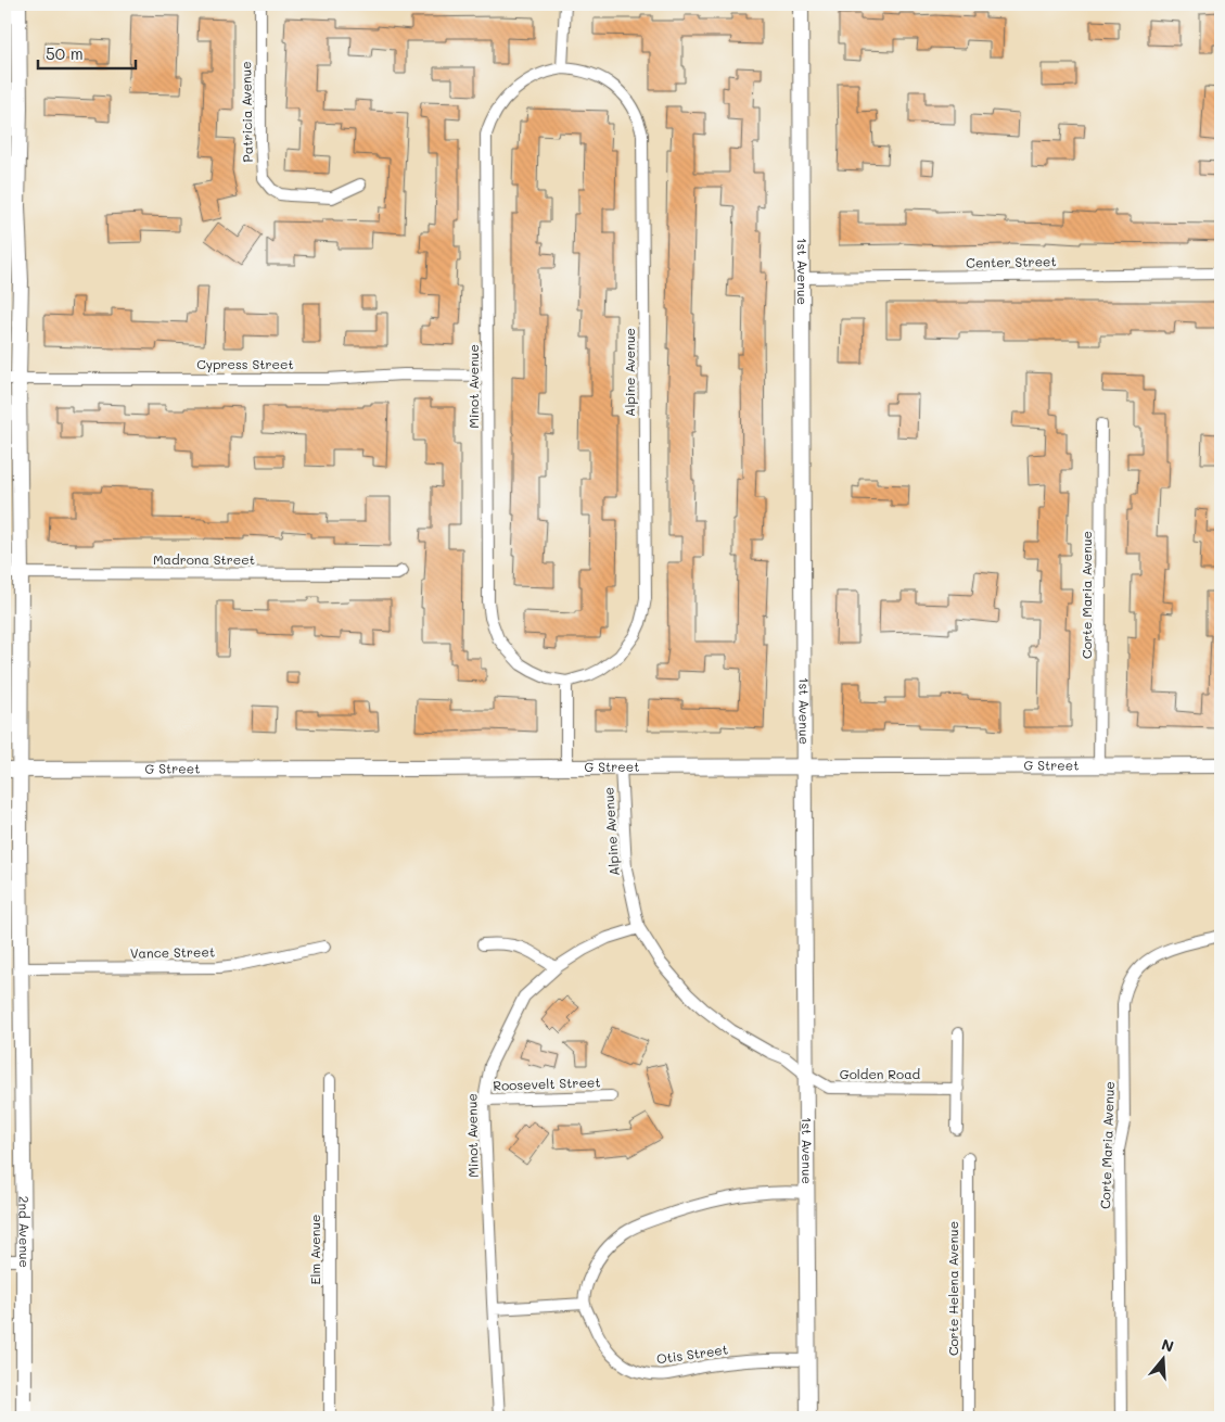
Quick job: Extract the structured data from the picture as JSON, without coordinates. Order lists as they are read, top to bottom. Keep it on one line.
{"streets":{"street":["Patricia Avenue","Center Street","1st Avenue","Cypress Street","Alpine Avenue","Minot Avenue","Madrona Street","Corte Maria Avenue","G Street","Vance Street","Golden Road","Roosevelt Street","2nd Avenue","Elm Avenue","Corte Helena Avenue","Otis Street"]},"crossings":[["Center Street","1st Avenue"],["1st Avenue","Alpine Avenue"],["1st Avenue","G Street"],["1st Avenue","Golden Road"],["1st Avenue","Otis Street"],["Cypress Street","Minot Avenue"],["Cypress Street","2nd Avenue"],["Alpine Avenue","Minot Avenue"],["Alpine Avenue","G Street"],["Alpine Avenue","Golden Road"],["Minot Avenue","Roosevelt Street"],["Madrona Street","2nd Avenue"],["Corte Maria Avenue","G Street"],["G Street","2nd Avenue"],["Vance Street","2nd Avenue"]],"scale_bar":"50 m","north":"top"}
